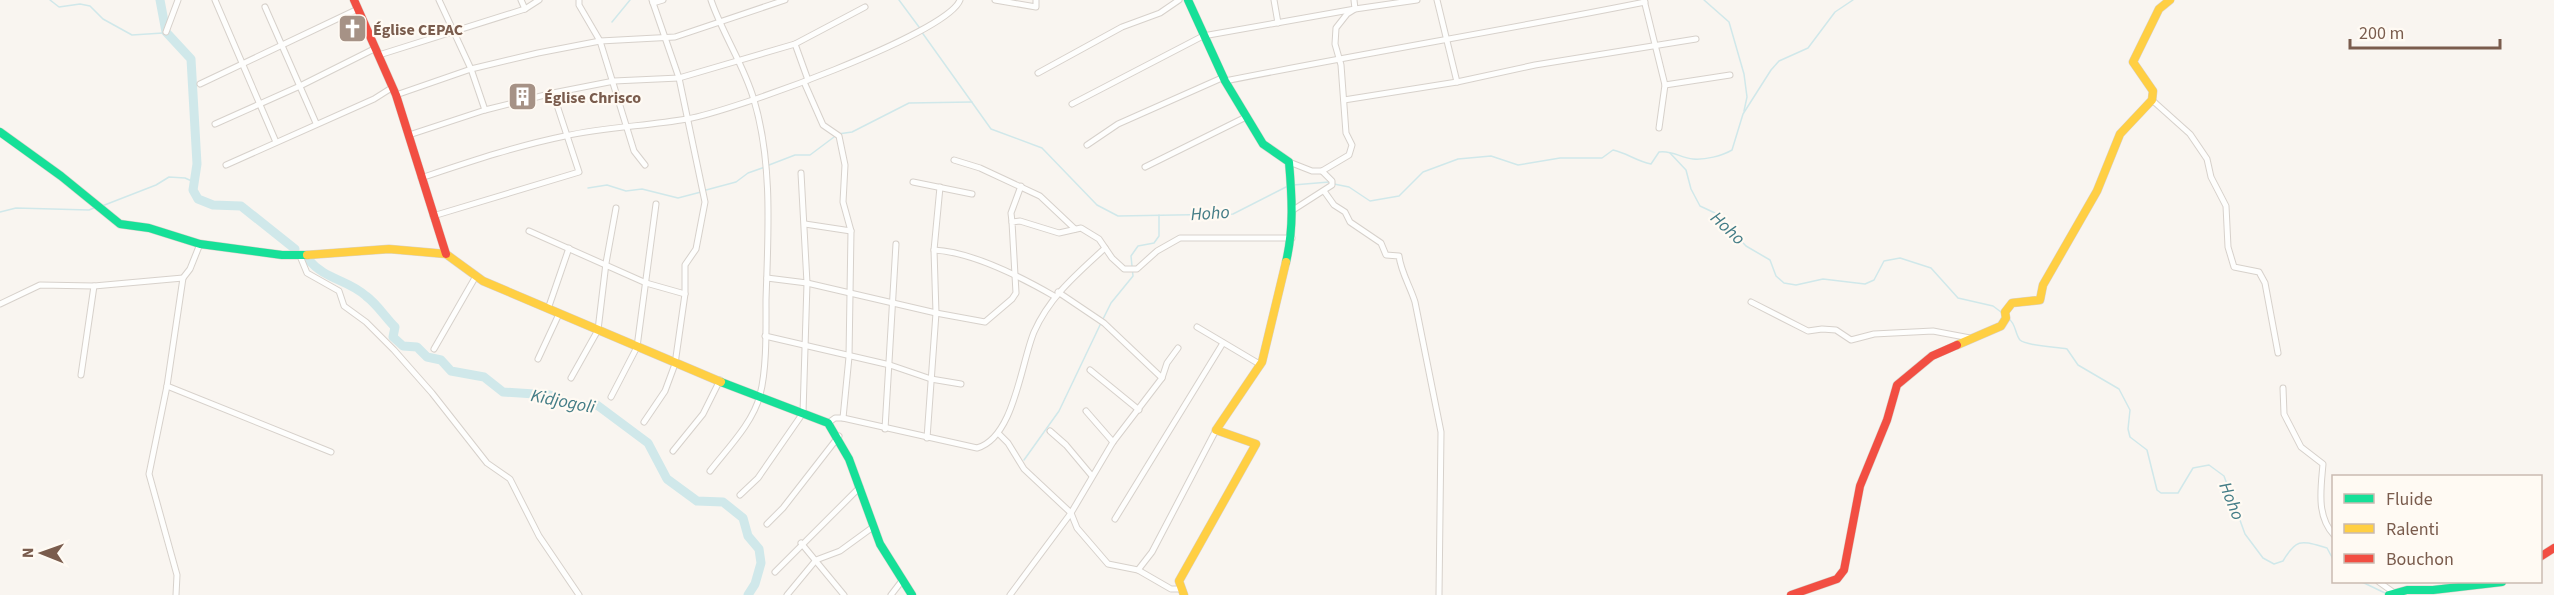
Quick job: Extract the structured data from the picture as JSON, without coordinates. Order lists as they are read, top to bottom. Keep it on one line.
{"water":["Hoho","Kidjogoli"],"places":{"church":["Église CEPAC"],"building":["Église Chrisco"]},"legend":["Fluide","Ralenti","Bouchon"],"scale_bar":"200 m","north":"left"}
